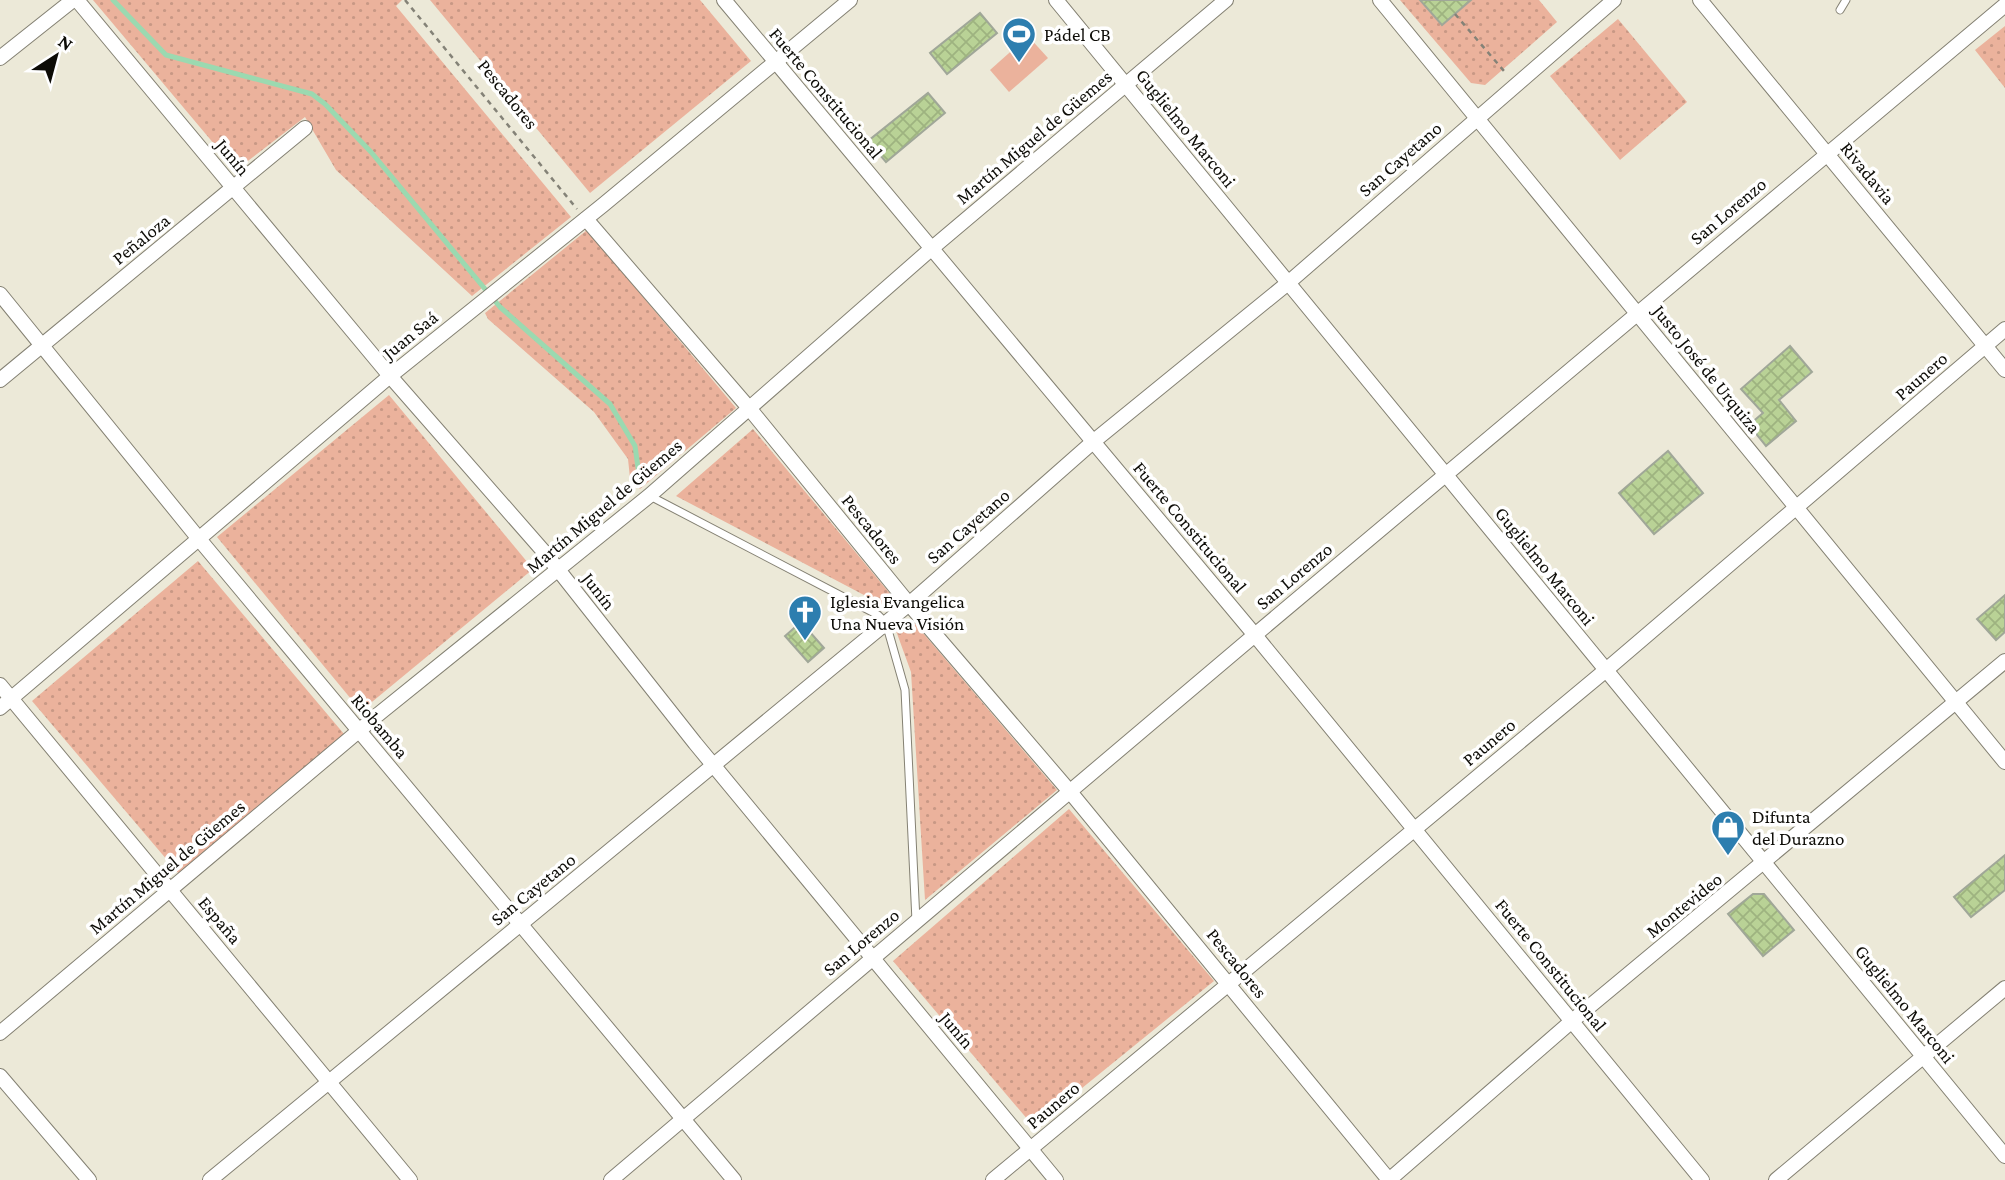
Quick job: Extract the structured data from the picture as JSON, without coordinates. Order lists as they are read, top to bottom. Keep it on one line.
{"streets":{"street":["Fuerte Constitucional","Pescadores","Guglielmo Marconi","Martín Miguel de Güemes","Junín","San Cayetano","Rivadavia","San Lorenzo","Peñaloza","Juan Saá","Justo José de Urquiza","Paunero","Riobamba","Montevideo","España"]},"crossings":[["Fuerte Constitucional","Martín Miguel de Güemes"],["Fuerte Constitucional","San Cayetano"],["Fuerte Constitucional","San Lorenzo"],["Fuerte Constitucional","Juan Saá"],["Fuerte Constitucional","Paunero"],["Fuerte Constitucional","Montevideo"],["Pescadores","Martín Miguel de Güemes"],["Pescadores","San Cayetano"],["Pescadores","San Lorenzo"],["Pescadores","Juan Saá"],["Pescadores","Paunero"],["Pescadores","Montevideo"],["Guglielmo Marconi","Martín Miguel de Güemes"],["Guglielmo Marconi","San Cayetano"],["Guglielmo Marconi","San Lorenzo"],["Guglielmo Marconi","Paunero"],["Guglielmo Marconi","Montevideo"],["Martín Miguel de Güemes","Junín"],["Martín Miguel de Güemes","Riobamba"],["Martín Miguel de Güemes","España"],["Junín","San Cayetano"],["Junín","San Lorenzo"],["Junín","Peñaloza"],["Junín","Juan Saá"],["Junín","Paunero"],["San Cayetano","Justo José de Urquiza"],["San Cayetano","Riobamba"],["San Cayetano","España"],["Rivadavia","San Lorenzo"],["Rivadavia","Paunero"],["San Lorenzo","Justo José de Urquiza"],["San Lorenzo","Riobamba"],["Peñaloza","Riobamba"],["Juan Saá","Riobamba"],["Juan Saá","España"],["Justo José de Urquiza","Paunero"],["Justo José de Urquiza","Montevideo"]],"places":{"sports":["Pádel CB"],"church":["Iglesia Evangelica Una Nueva Visión"],"shop":["Difunta del Durazno"]},"north":"top right"}
